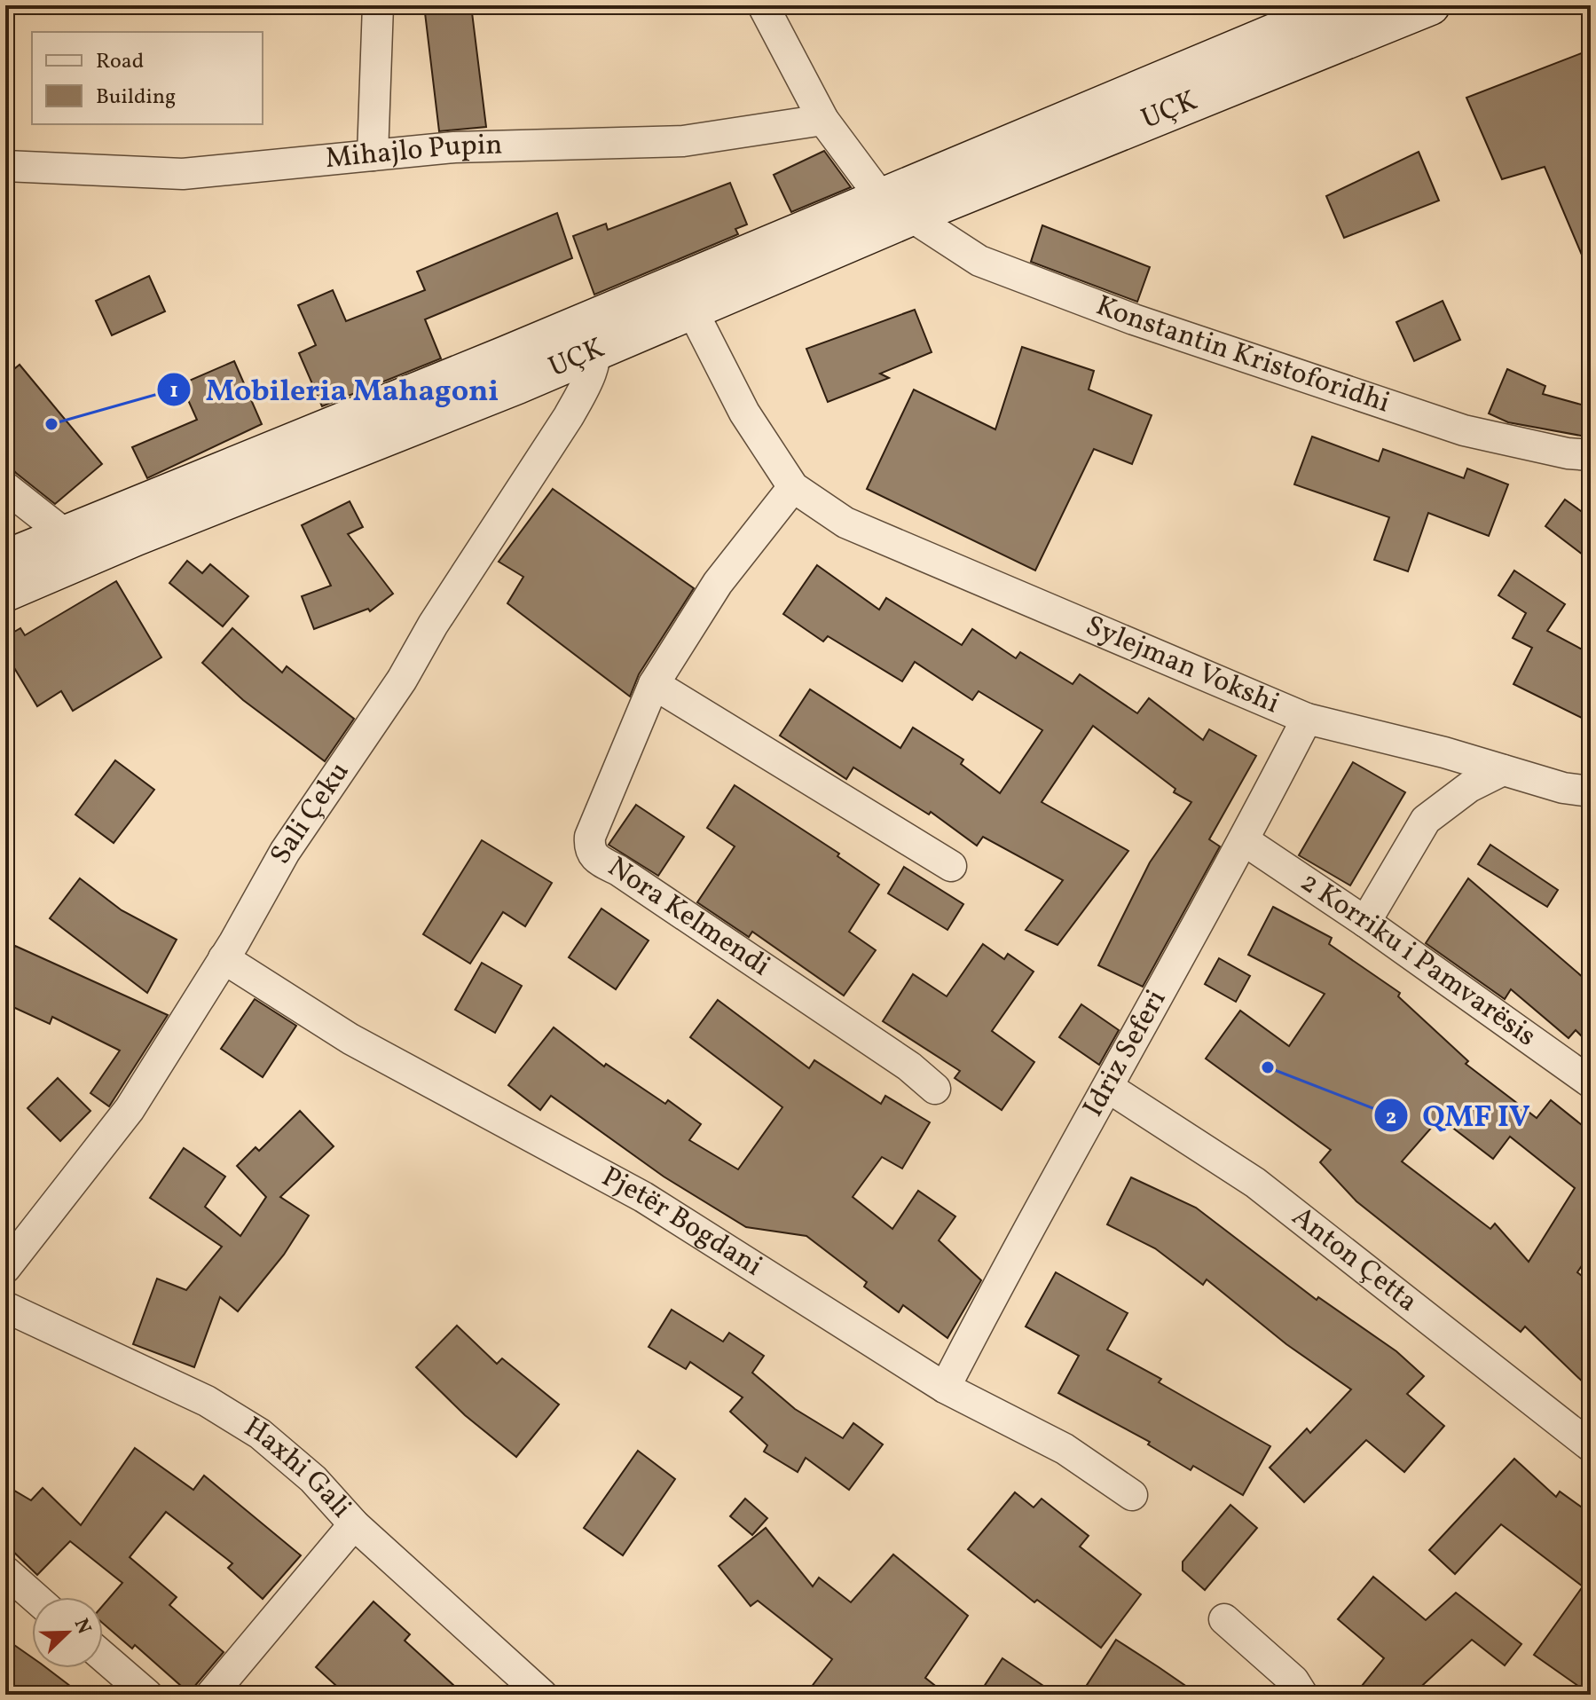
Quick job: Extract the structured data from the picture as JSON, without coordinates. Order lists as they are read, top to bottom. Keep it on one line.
{"streets":{"main road":["UÇK"],"street":["Mihajlo Pupin","Konstantin Kristoforidhi","Sylejman Vokshi","Sali Çeku","Nora Kelmendi","2 Korriku i Pamvarësis","Idriz Seferi","Pjetër Bogdani","Anton Çetta","Haxhi Gali"]},"crossings":[["UÇK","Konstantin Kristoforidhi"],["UÇK","Sylejman Vokshi"],["UÇK","Sali Çeku"],["Sylejman Vokshi","Idriz Seferi"],["Sali Çeku","Pjetër Bogdani"],["2 Korriku i Pamvarësis","Idriz Seferi"],["Idriz Seferi","Pjetër Bogdani"],["Idriz Seferi","Anton Çetta"]],"places":["Mobileria Mahagoni","QMF IV"],"legend":["Road","Building"],"north":"top right"}
